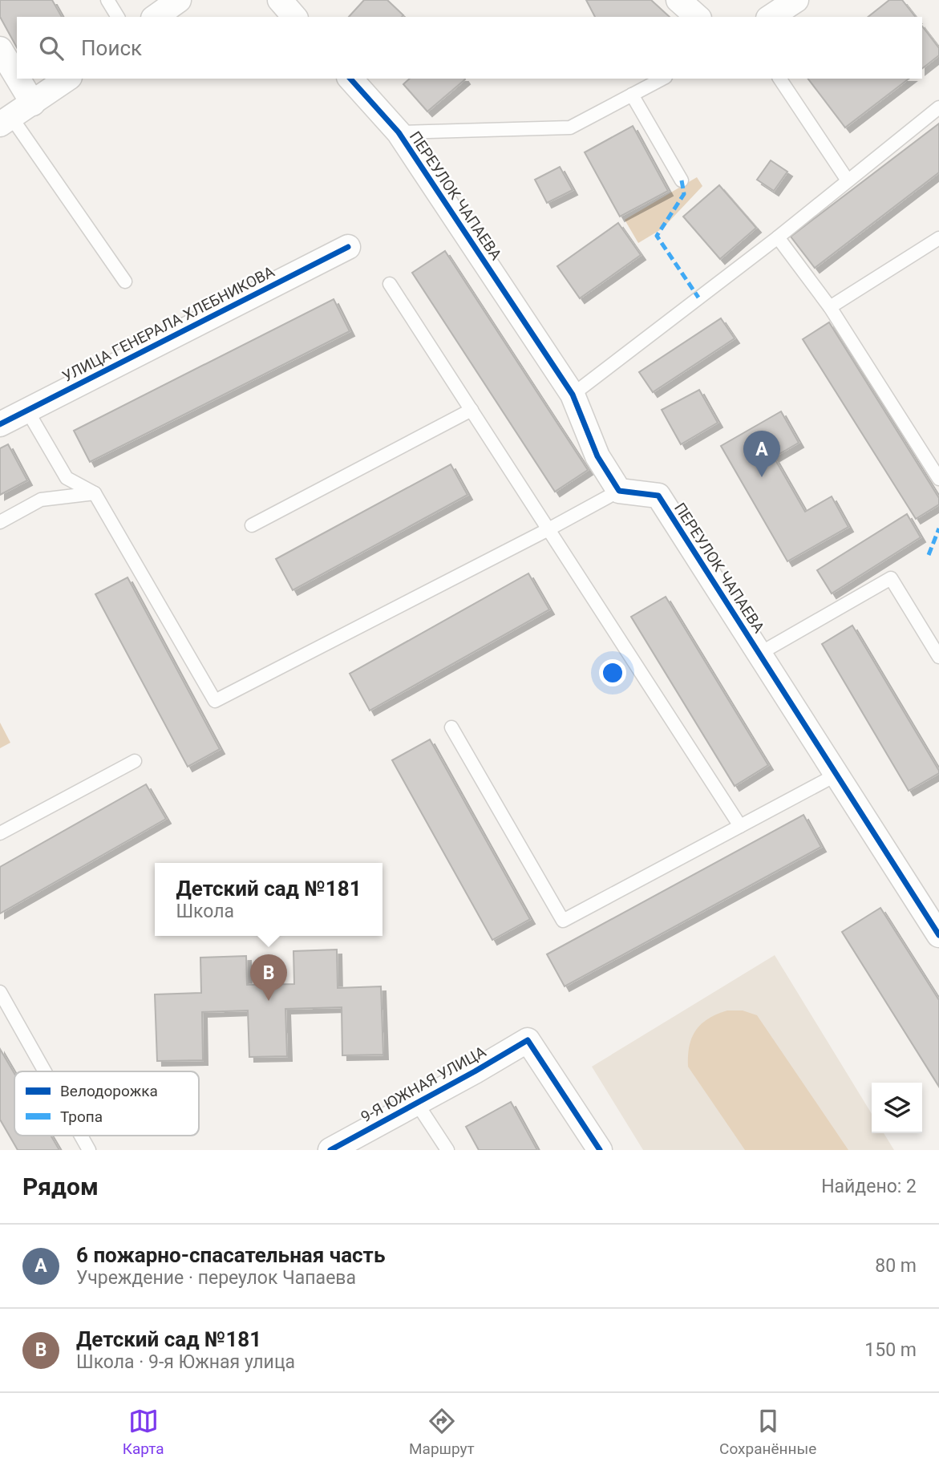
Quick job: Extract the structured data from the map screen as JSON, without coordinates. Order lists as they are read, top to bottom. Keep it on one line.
{"streets":{"street":["ПЕРЕУЛОК ЧАПАЕВА","УЛИЦА ГЕНЕРАЛА ХЛЕБНИКОВА","9-Я ЮЖНАЯ УЛИЦА"]},"legend":["Велодорожка","Тропа"],"page":{"search":"Поиск","pins":["A","B"],"popup":["Детский сад №181","Школа"],"heading":["Рядом","Найдено: 2"],"list":[{"mark":"A","name":"6 пожарно-спасательная часть","note":"Учреждение · переулок Чапаева","value":"80 m"},{"mark":"B","name":"Детский сад №181","note":"Школа · 9-я Южная улица","value":"150 m"}],"nav":["Карта","Маршрут","Сохранённые"]}}
